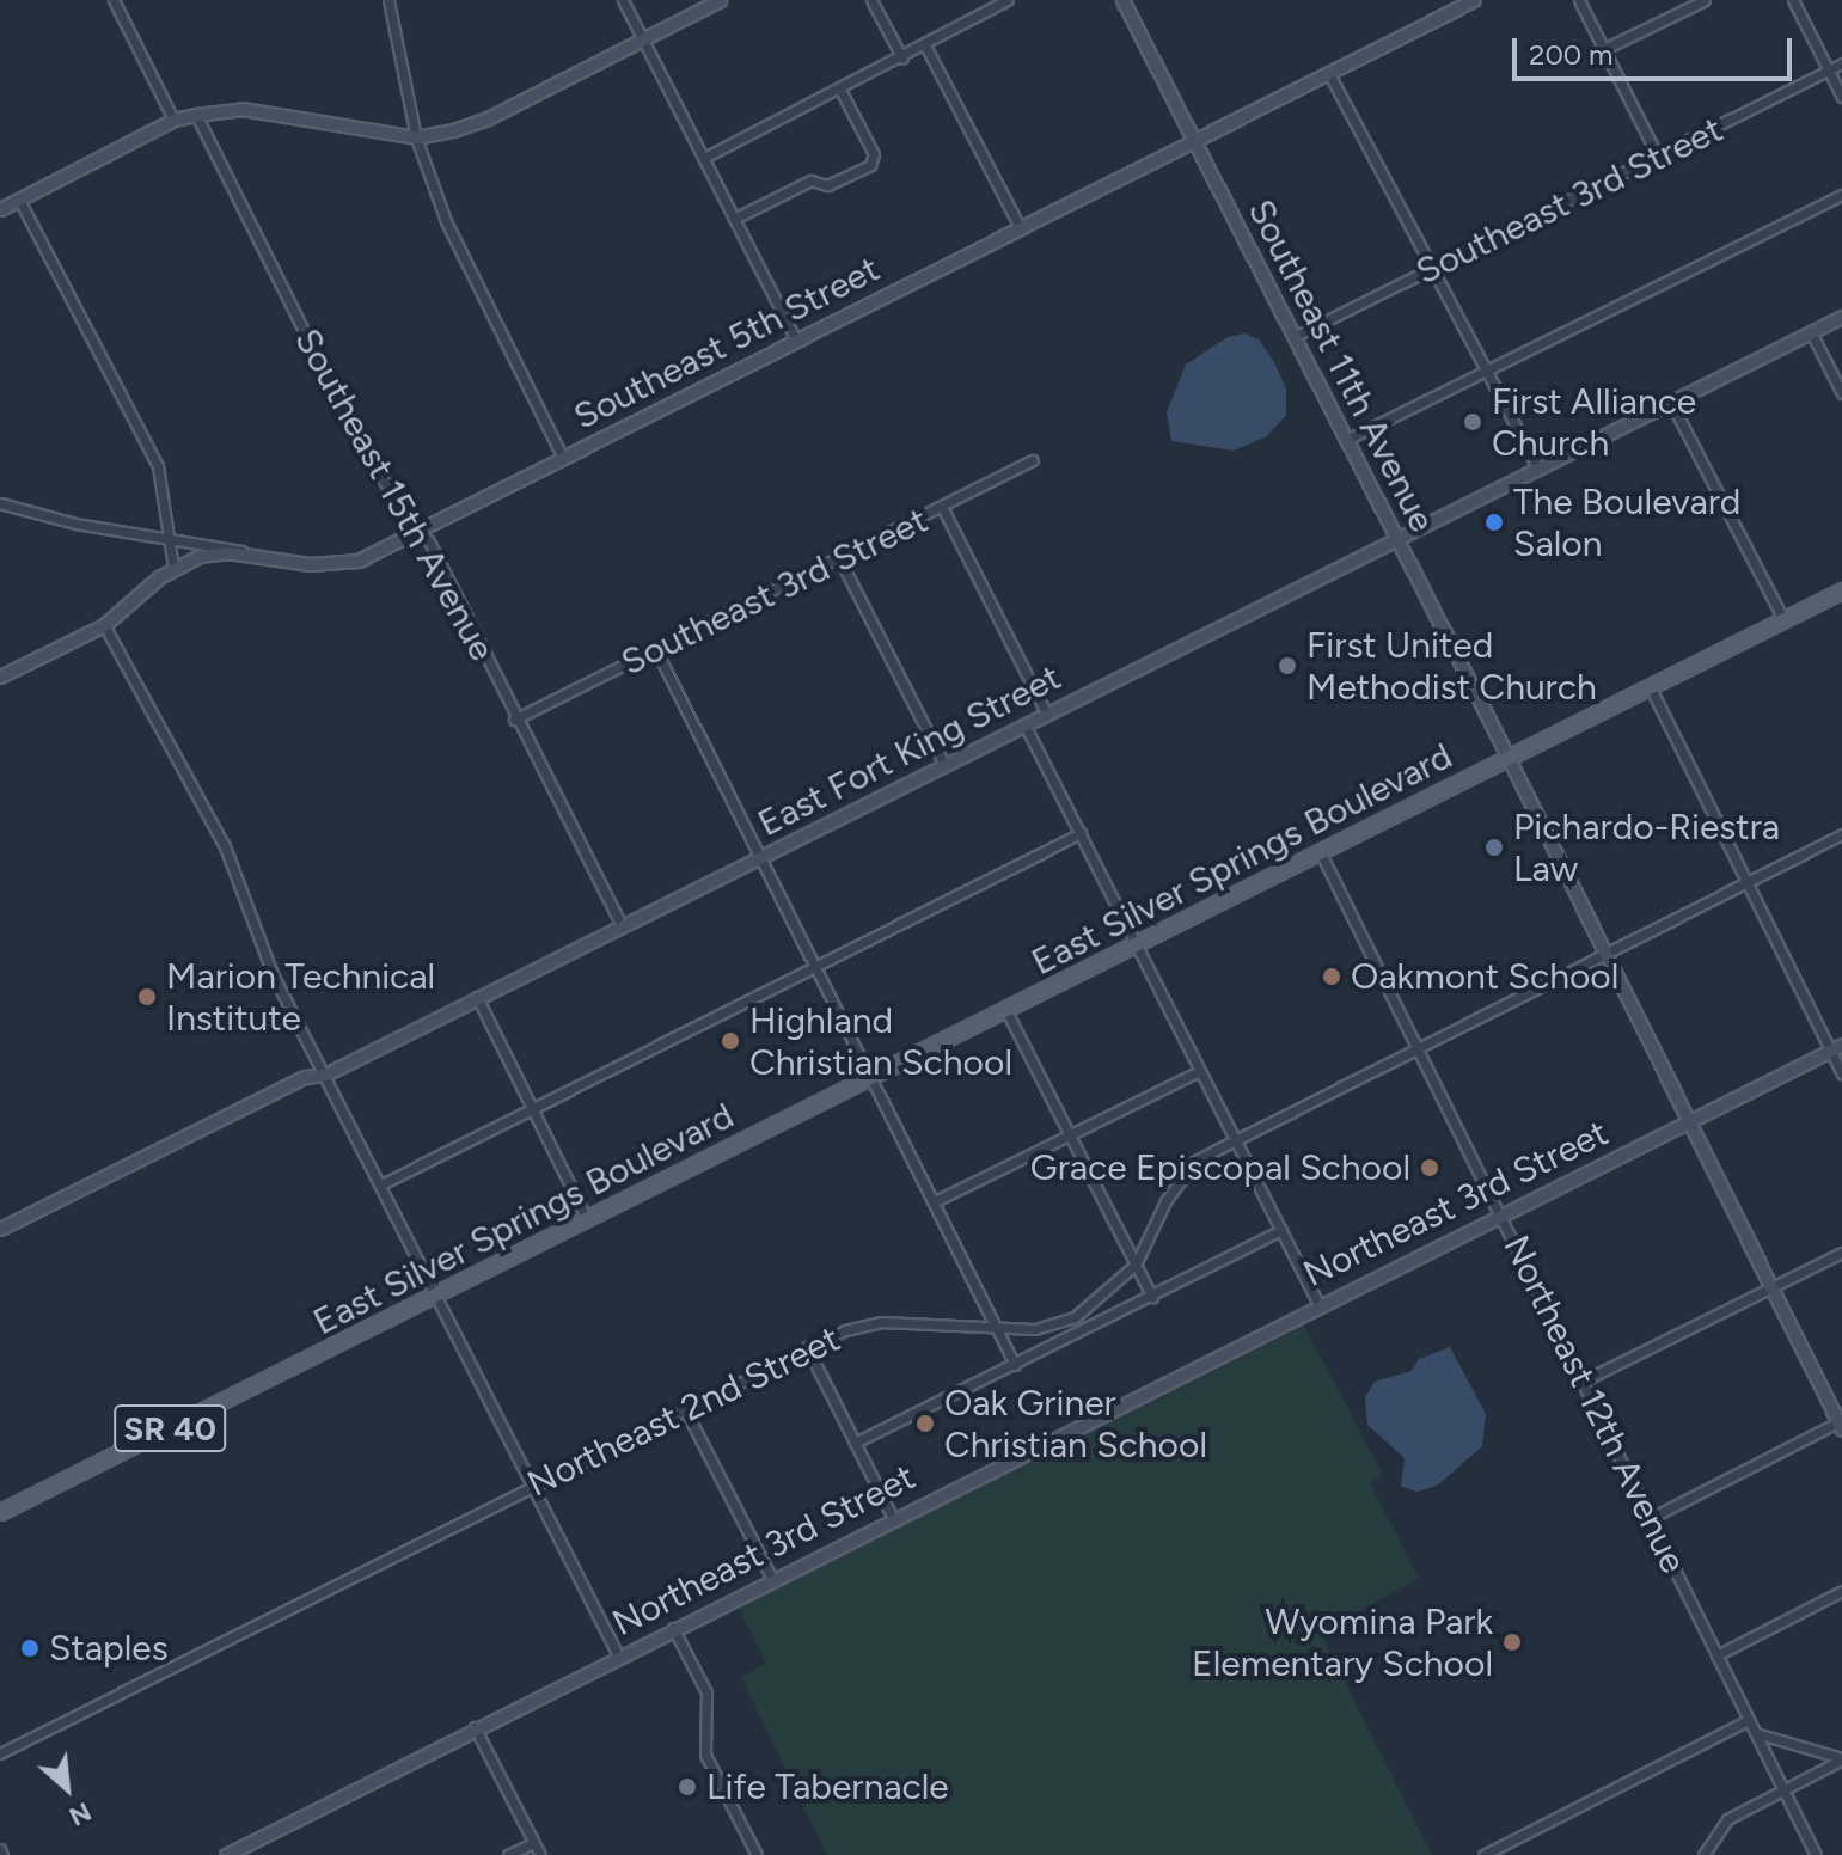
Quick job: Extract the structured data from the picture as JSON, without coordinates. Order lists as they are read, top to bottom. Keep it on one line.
{"streets":{"main road":["East Silver Springs Boulevard","SR 40"],"street":["Southeast 3rd Street","Southeast 5th Street","Southeast 11th Avenue","Southeast 15th Avenue","East Fort King Street","Northeast 3rd Street","Northeast 12th Avenue","Northeast 2nd Street"]},"crossings":[["Southeast 3rd Street","Southeast 11th Avenue"],["Southeast 3rd Street","Southeast 15th Avenue"],["Southeast 5th Street","Southeast 11th Avenue"],["Southeast 5th Street","Southeast 15th Avenue"],["Southeast 11th Avenue","East Fort King Street"],["Southeast 11th Avenue","East Silver Springs Boulevard"],["Southeast 11th Avenue","Northeast 3rd Street"],["Southeast 11th Avenue","Northeast 2nd Street"],["Southeast 15th Avenue","East Fort King Street"],["East Silver Springs Boulevard","Northeast 12th Avenue"],["Northeast 3rd Street","Northeast 12th Avenue"],["Northeast 12th Avenue","Northeast 2nd Street"]],"places":["First Alliance Church","The Boulevard Salon","First United Methodist Church","Pichardo-Riestra Law","Oakmont School","Marion Technical Institute","Highland Christian School","Grace Episcopal School","Oak Griner Christian School","Wyomina Park Elementary School","Staples","Life Tabernacle"],"scale_bar":"200 m","north":"bottom right"}
